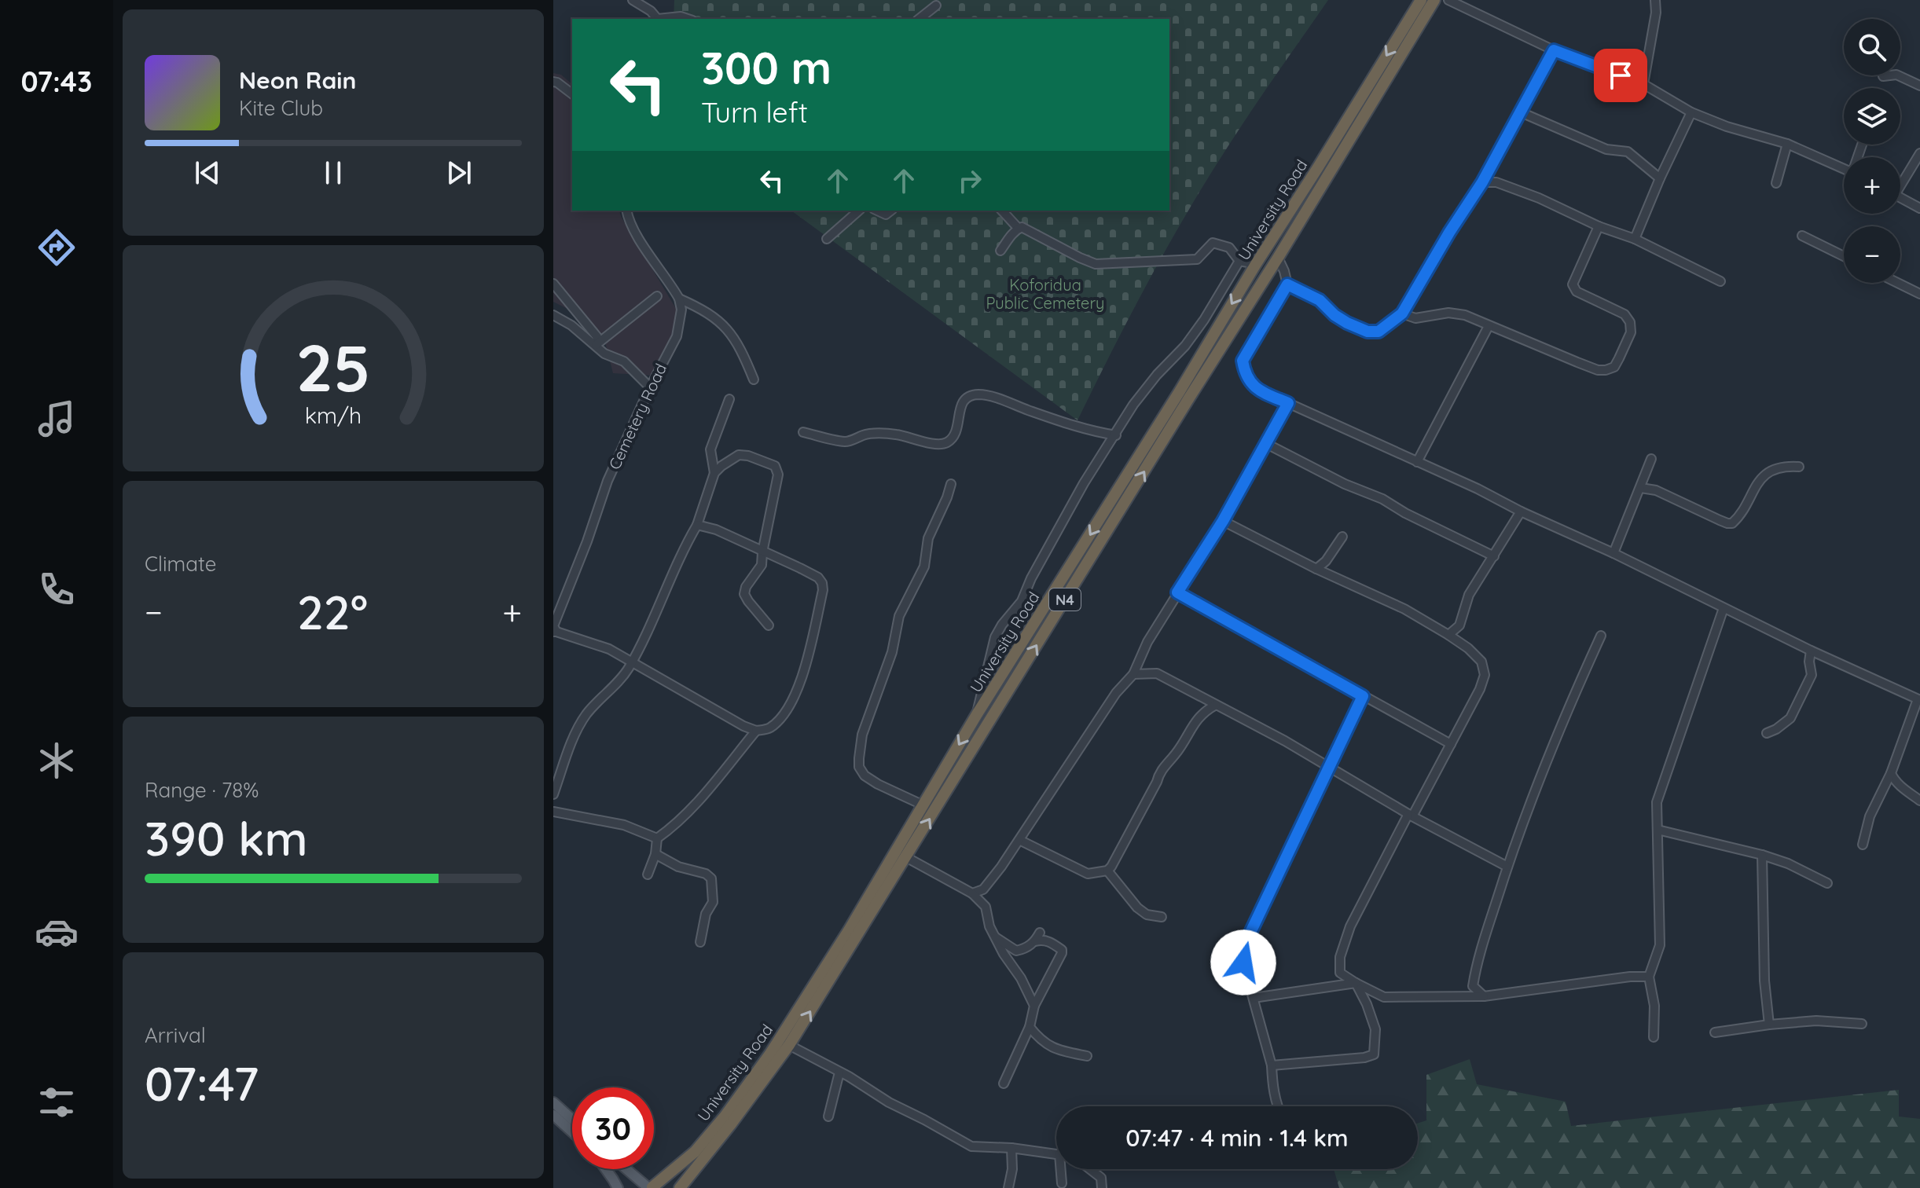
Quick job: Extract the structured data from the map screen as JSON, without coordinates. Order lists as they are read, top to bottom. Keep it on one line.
{"streets":{"highway":["University Road","N4"],"street":["Cemetery Road"]},"parks":["Koforidua Public Cemetery"],"page":{"tabs":"07:43","map_buttons":["+","−"],"turn":["300 m","Turn left"],"song":["Neon Rain","Kite Club"],"tile":["Climate",["Range · 78%","390 km"],["Arrival","07:47"]],"heat":["−","22°","+"],"limit":"30","trip":"07:47 · 4 min · 1.4 km","gauge":["25","km/h"]}}
